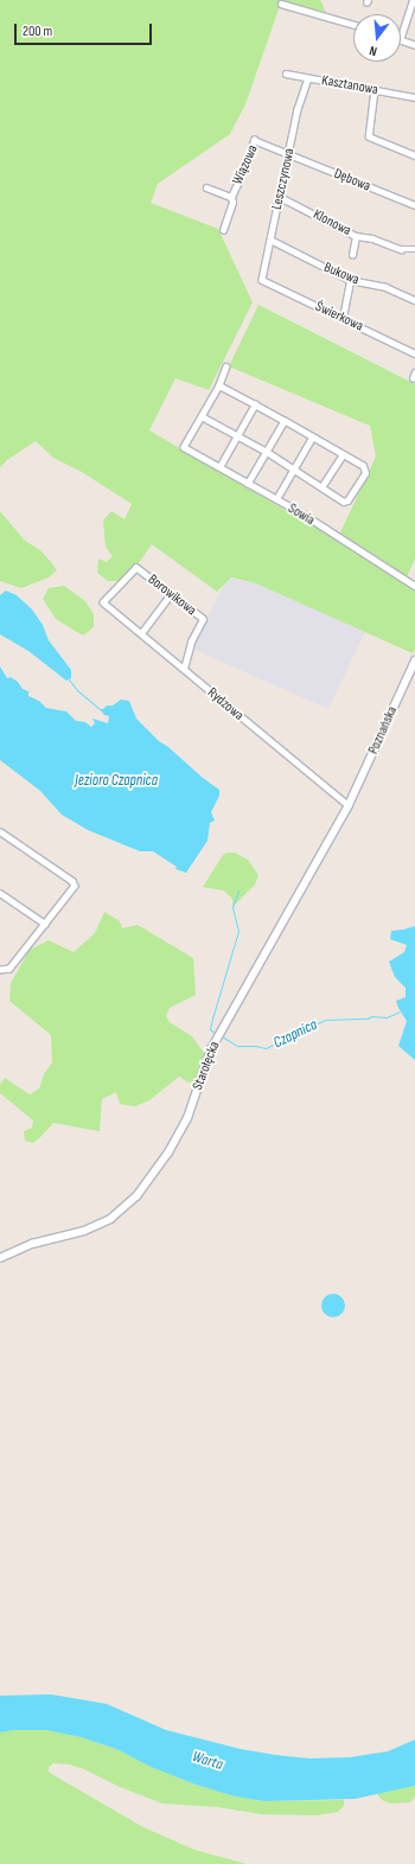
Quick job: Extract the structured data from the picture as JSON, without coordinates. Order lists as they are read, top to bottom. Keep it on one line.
{"streets":{"street":["Kasztanowa","Wiązowa","Leszczynowa","Dębowa","Klonowa","Bukowa","Świerkowa","Sowia","Borowikowa","Rydzowa","Poznańska","Starołęcka"]},"crossings":[["Kasztanowa","Leszczynowa"],["Wiązowa","Leszczynowa"],["Wiązowa","Dębowa"],["Leszczynowa","Dębowa"],["Leszczynowa","Klonowa"],["Leszczynowa","Bukowa"],["Leszczynowa","Świerkowa"],["Borowikowa","Rydzowa"],["Rydzowa","Poznańska"],["Rydzowa","Starołęcka"],["Poznańska","Starołęcka"]],"water":["Jezioro Czapnica","Czapnica","Warta"],"scale_bar":"200 m","north":"bottom"}
